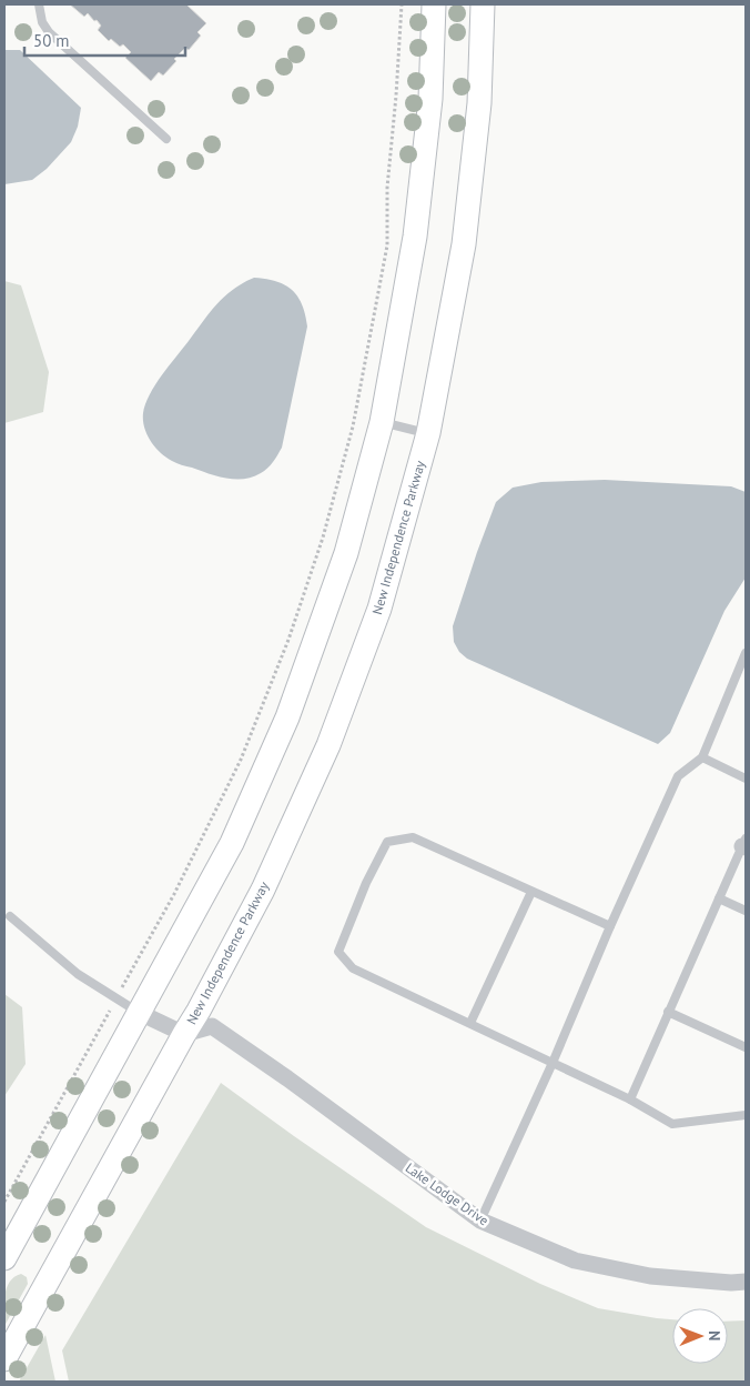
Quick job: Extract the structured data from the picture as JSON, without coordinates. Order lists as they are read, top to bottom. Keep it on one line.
{"streets":{"street":["New Independence Parkway","Lake Lodge Drive"]},"crossings":[["New Independence Parkway","Lake Lodge Drive"]],"scale_bar":"50 m","north":"right"}
